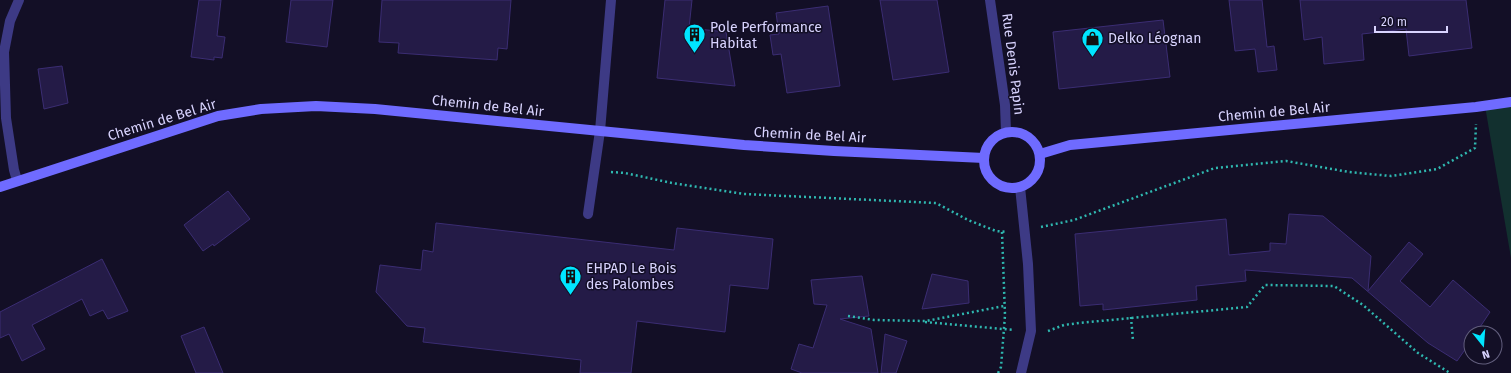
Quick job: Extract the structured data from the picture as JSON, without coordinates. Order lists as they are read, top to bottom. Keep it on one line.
{"streets":{"street":["Rue Denis Papin","Chemin de Bel Air"]},"crossings":[["Rue Denis Papin","Chemin de Bel Air"]],"places":{"building":["Pole Performance Habitat","EHPAD Le Bois des Palombes"],"shop":["Delko Léognan"]},"scale_bar":"20 m","north":"bottom"}
